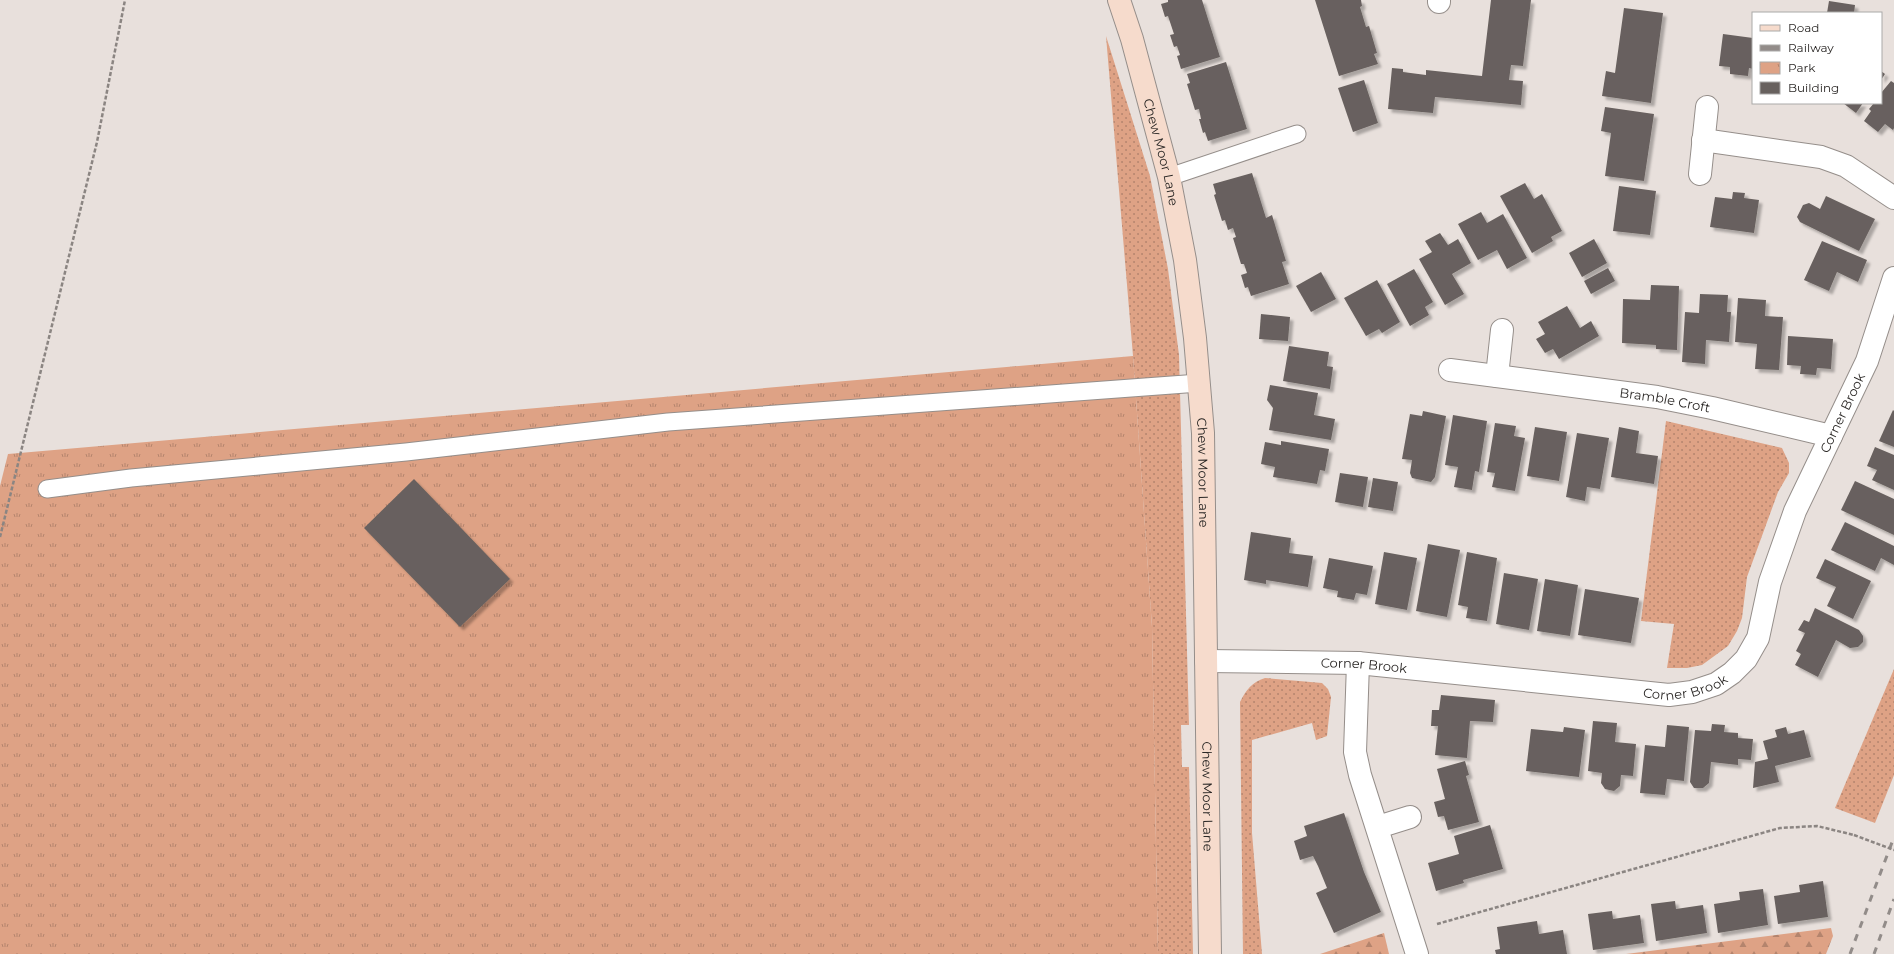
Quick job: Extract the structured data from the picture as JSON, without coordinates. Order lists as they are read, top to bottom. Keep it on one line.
{"streets":{"street":["Chew Moor Lane","Bramble Croft","Corner Brook"]},"crossings":[["Chew Moor Lane","Corner Brook"],["Bramble Croft","Corner Brook"]],"legend":["Road","Railway","Park","Building"]}
